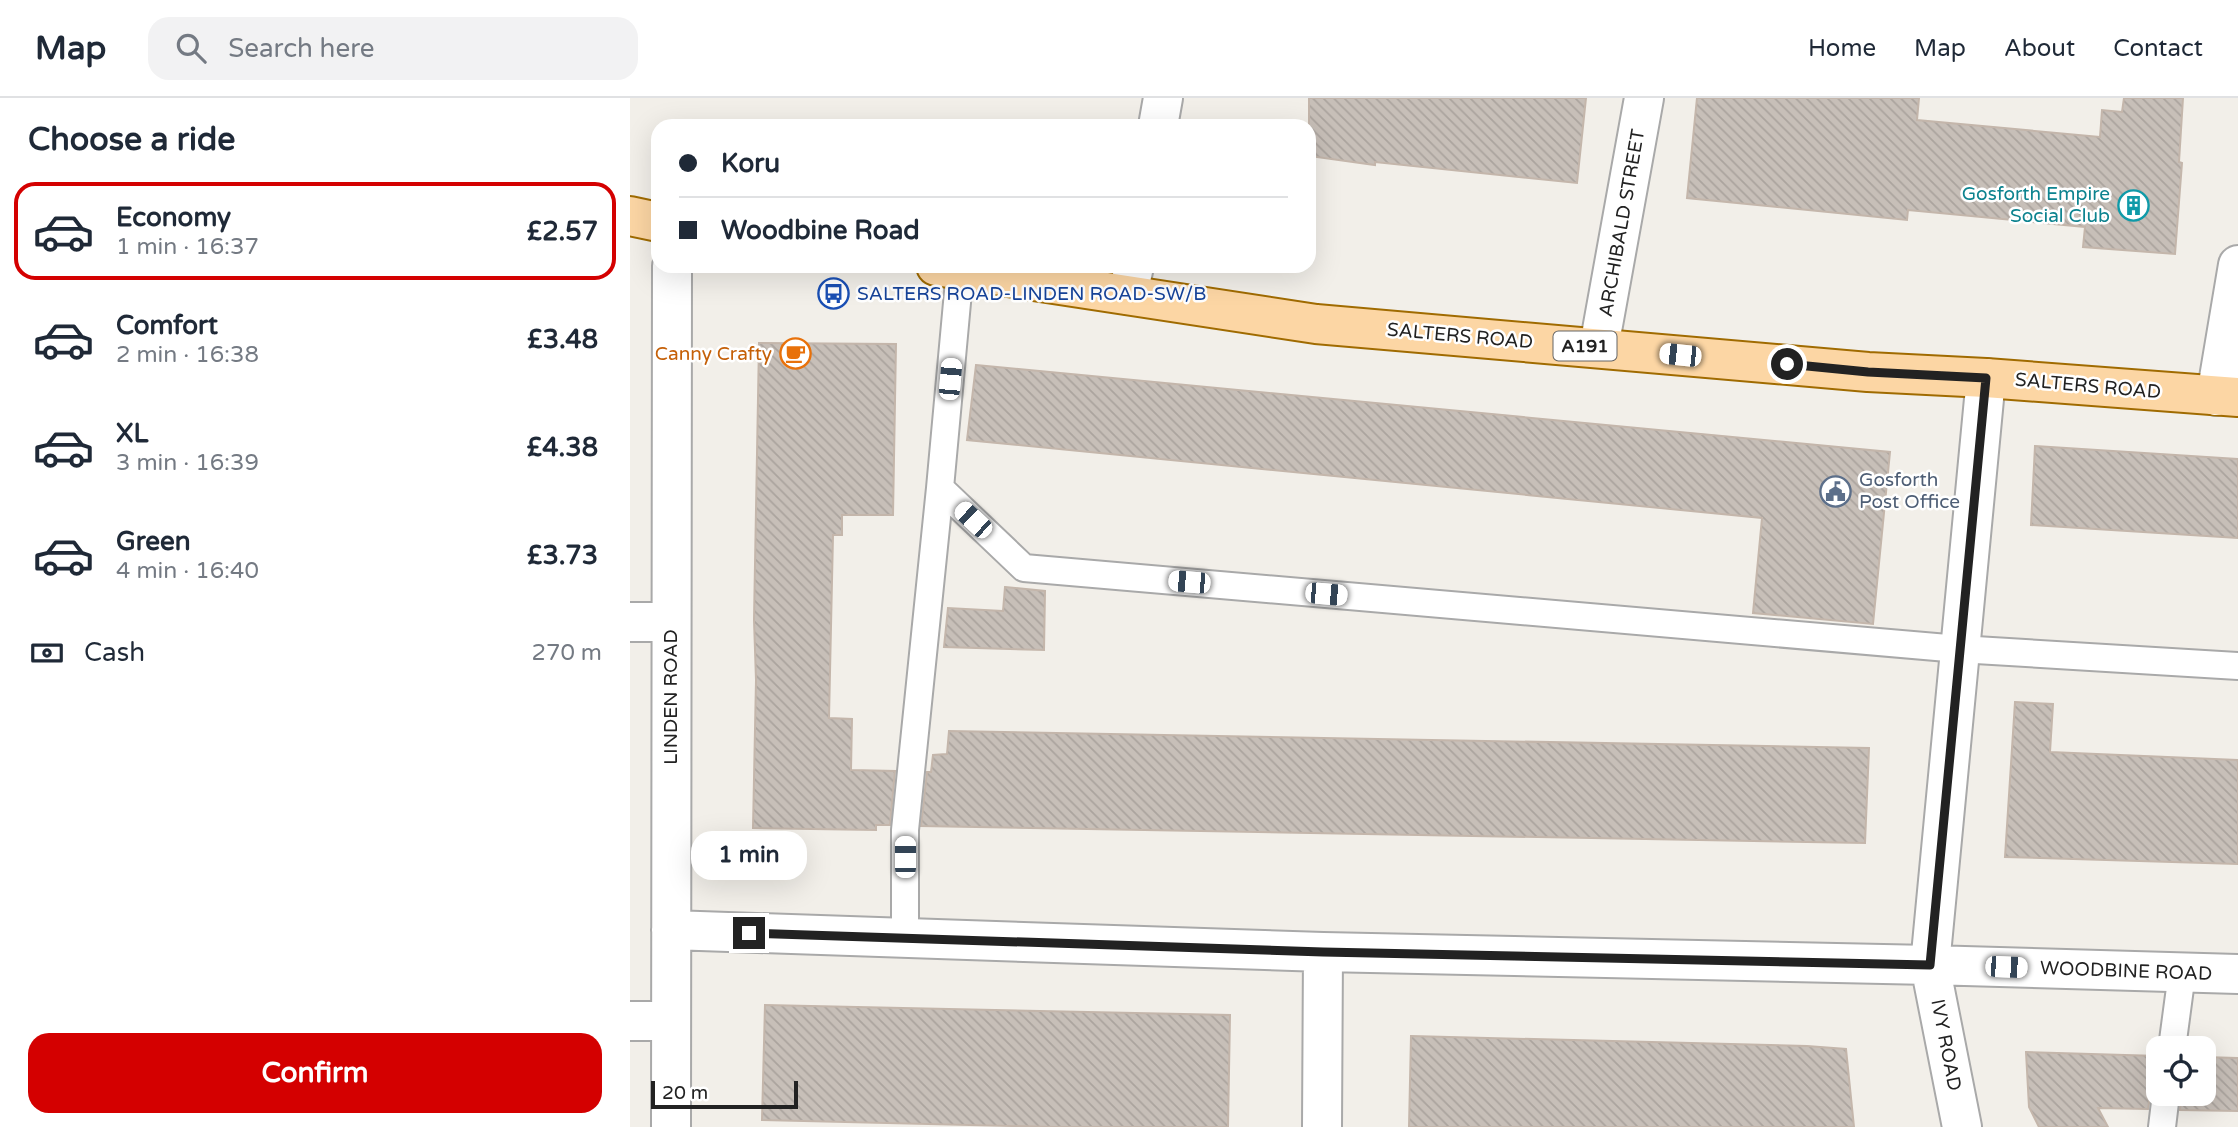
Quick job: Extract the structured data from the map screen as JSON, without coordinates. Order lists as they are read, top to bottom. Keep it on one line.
{"streets":{"main road":["SALTERS ROAD","A191"],"street":["ARCHIBALD STREET","LINDEN ROAD","WOODBINE ROAD","IVY ROAD"]},"crossings":[["ARCHIBALD STREET","SALTERS ROAD"],["SALTERS ROAD","IVY ROAD"],["LINDEN ROAD","WOODBINE ROAD"],["WOODBINE ROAD","IVY ROAD"]],"places":{"building":["Gosforth Empire Social Club"],"bus stop":["SALTERS ROAD-LINDEN ROAD-SW/B"],"cafe":["Canny Crafty"],"public building":["Gosforth Post Office"]},"scale_bar":"20 m","page":{"header":"Map","search":"Search here","nav":["Home","Map","About","Contact"],"heading":"Choose a ride","banner":["Koru","Woodbine Road"],"list":[{"name":"Economy","note":"1 min · 16:37","value":"£2.57"},{"name":"Comfort","note":"2 min · 16:38","value":"£3.48"},{"name":"XL","note":"3 min · 16:39","value":"£4.38"},{"name":"Green","note":"4 min · 16:40","value":"£3.73"}],"pay":["Cash","270 m"],"bubble":"1 min","buttons":"Confirm","scale":"20 m"}}
